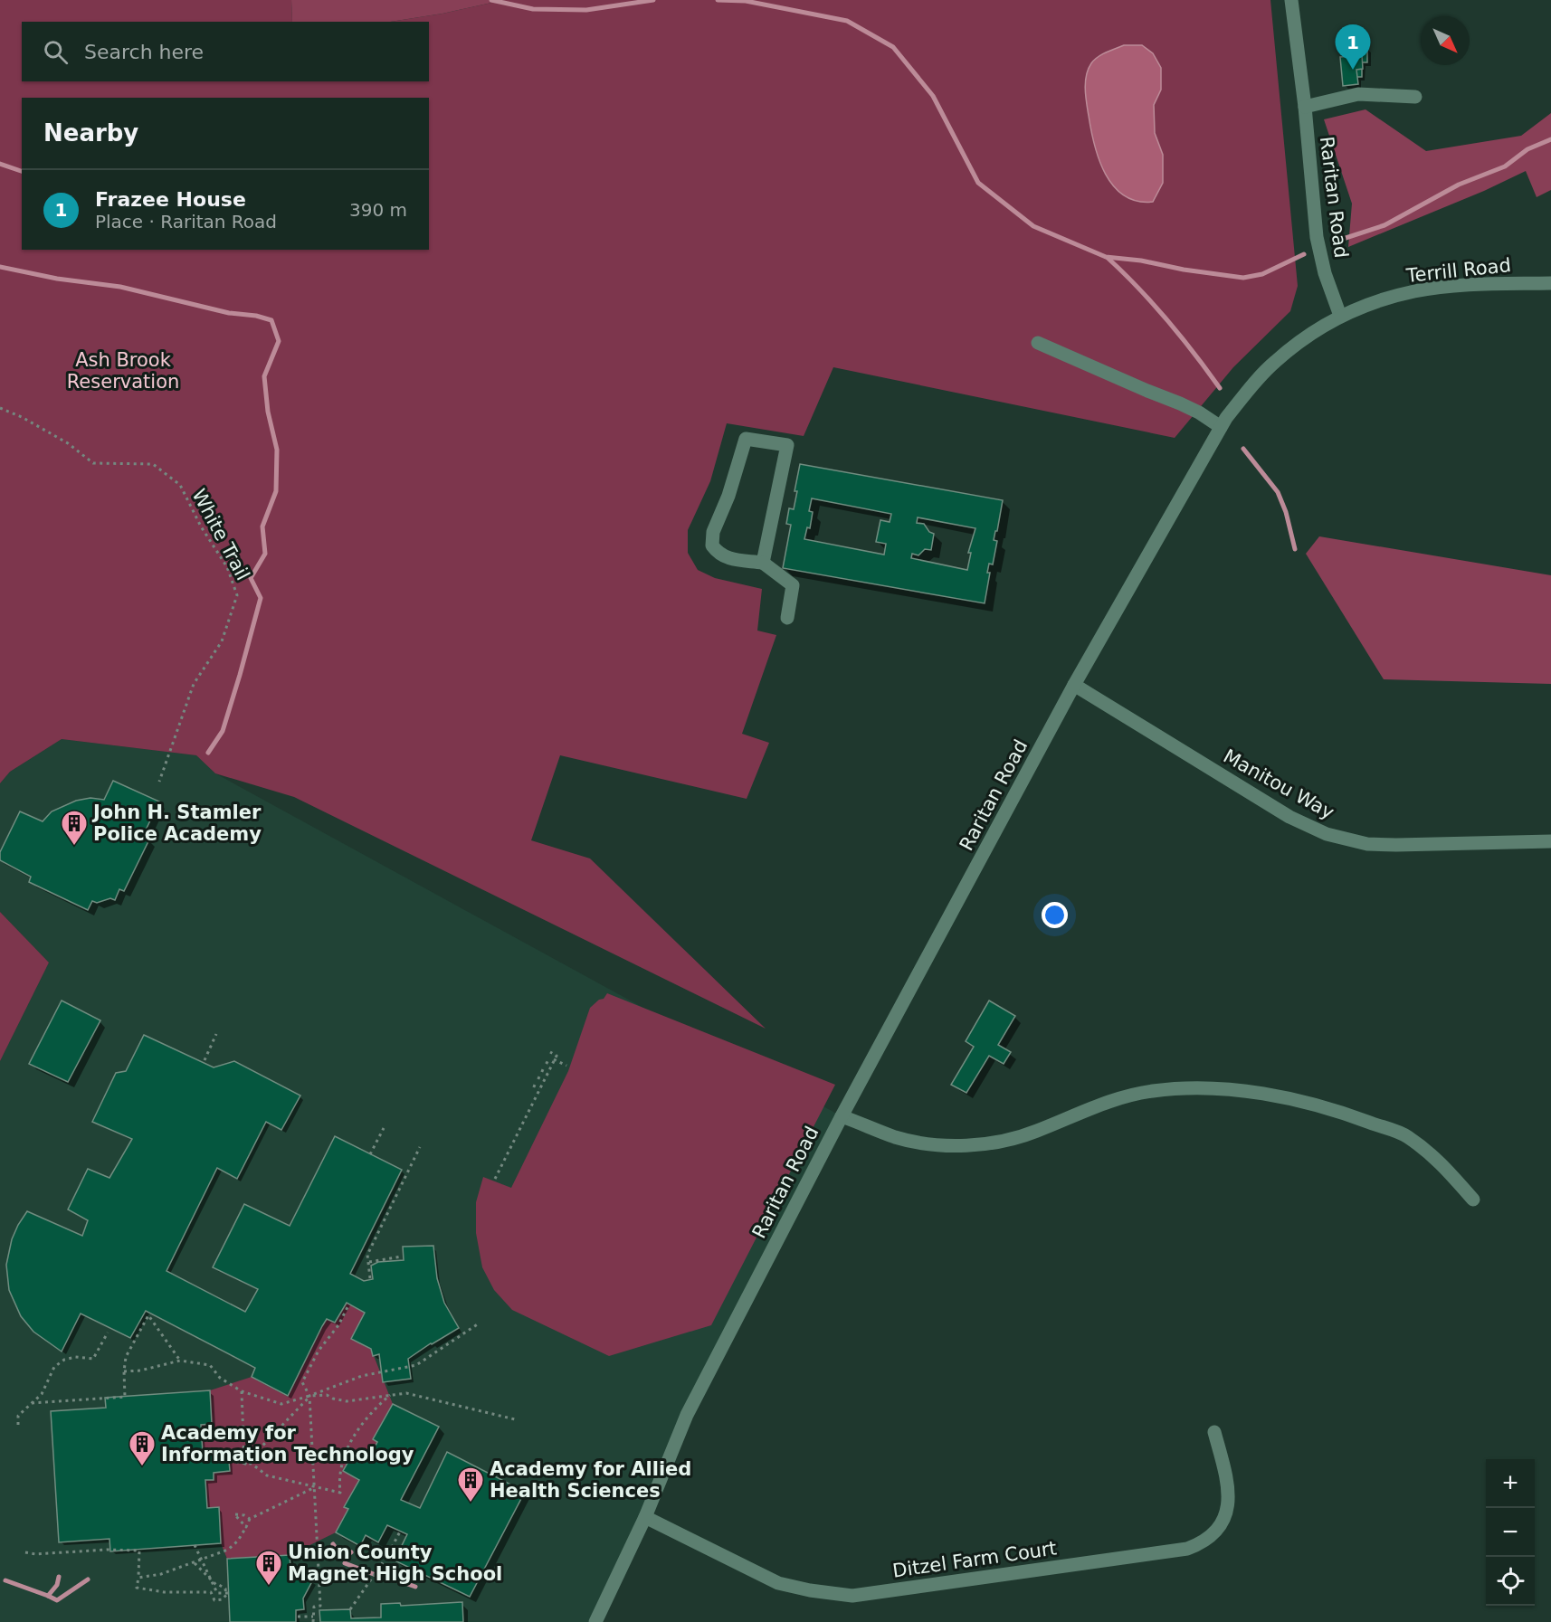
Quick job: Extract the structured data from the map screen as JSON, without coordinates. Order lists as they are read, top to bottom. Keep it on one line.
{"streets":{"street":["Raritan Road","Terrill Road","Manitou Way","Ditzel Farm Court"],"path":["White Trail"]},"crossings":[["Raritan Road","Terrill Road"],["Raritan Road","Manitou Way"],["Raritan Road","Ditzel Farm Court"]],"parks":["Ash Brook Reservation"],"places":{"building":["John H. Stamler Police Academy","Academy for Information Technology","Academy for Allied Health Sciences","Union County Magnet High School"]},"north":"bottom right","page":{"search":"Search here","pins":"1","heading":"Nearby","list":[{"mark":"1","name":"Frazee House","note":"Place · Raritan Road","value":"390 m"}],"map_buttons":["+","−"]}}
